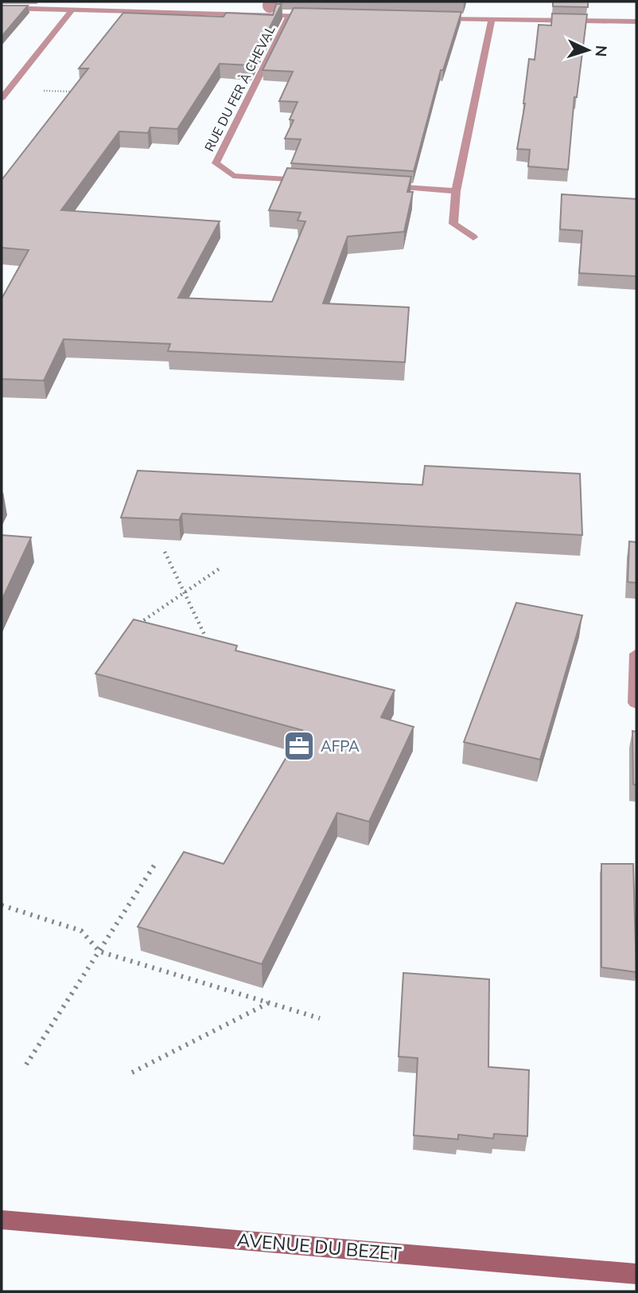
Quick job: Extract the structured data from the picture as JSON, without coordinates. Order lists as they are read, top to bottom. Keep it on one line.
{"streets":{"street":["RUE DU FER À CHEVAL","AVENUE DU BEZET"]},"places":{"office":["AFPA"]},"north":"right"}
